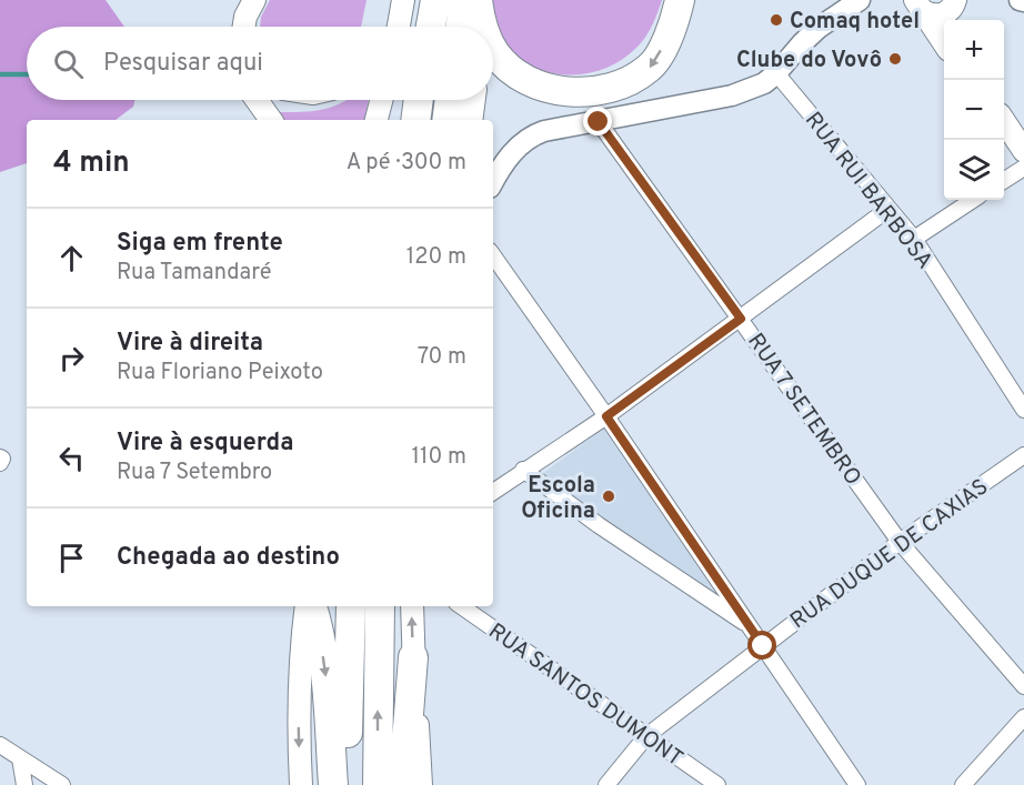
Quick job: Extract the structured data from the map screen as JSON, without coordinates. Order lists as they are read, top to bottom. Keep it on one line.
{"streets":{"street":["RUA RUI BARBOSA","RUA 7 SETEMBRO","RUA DUQUE DE CAXIAS","RUA SANTOS DUMONT"]},"crossings":[["RUA 7 SETEMBRO","RUA DUQUE DE CAXIAS"],["RUA DUQUE DE CAXIAS","RUA SANTOS DUMONT"]],"places":["Comaq hotel","Clube do Vovô","Escola Oficina"],"page":{"map_buttons":["+","−"],"search":"Pesquisar aqui","heading":["4 min","A pé · 300 m"],"list":[["Siga em frente","Rua Tamandaré","120 m"],["Vire à direita","Rua Floriano Peixoto","70 m"],["Vire à esquerda","Rua 7 Setembro","110 m"],"Chegada ao destino"]}}
